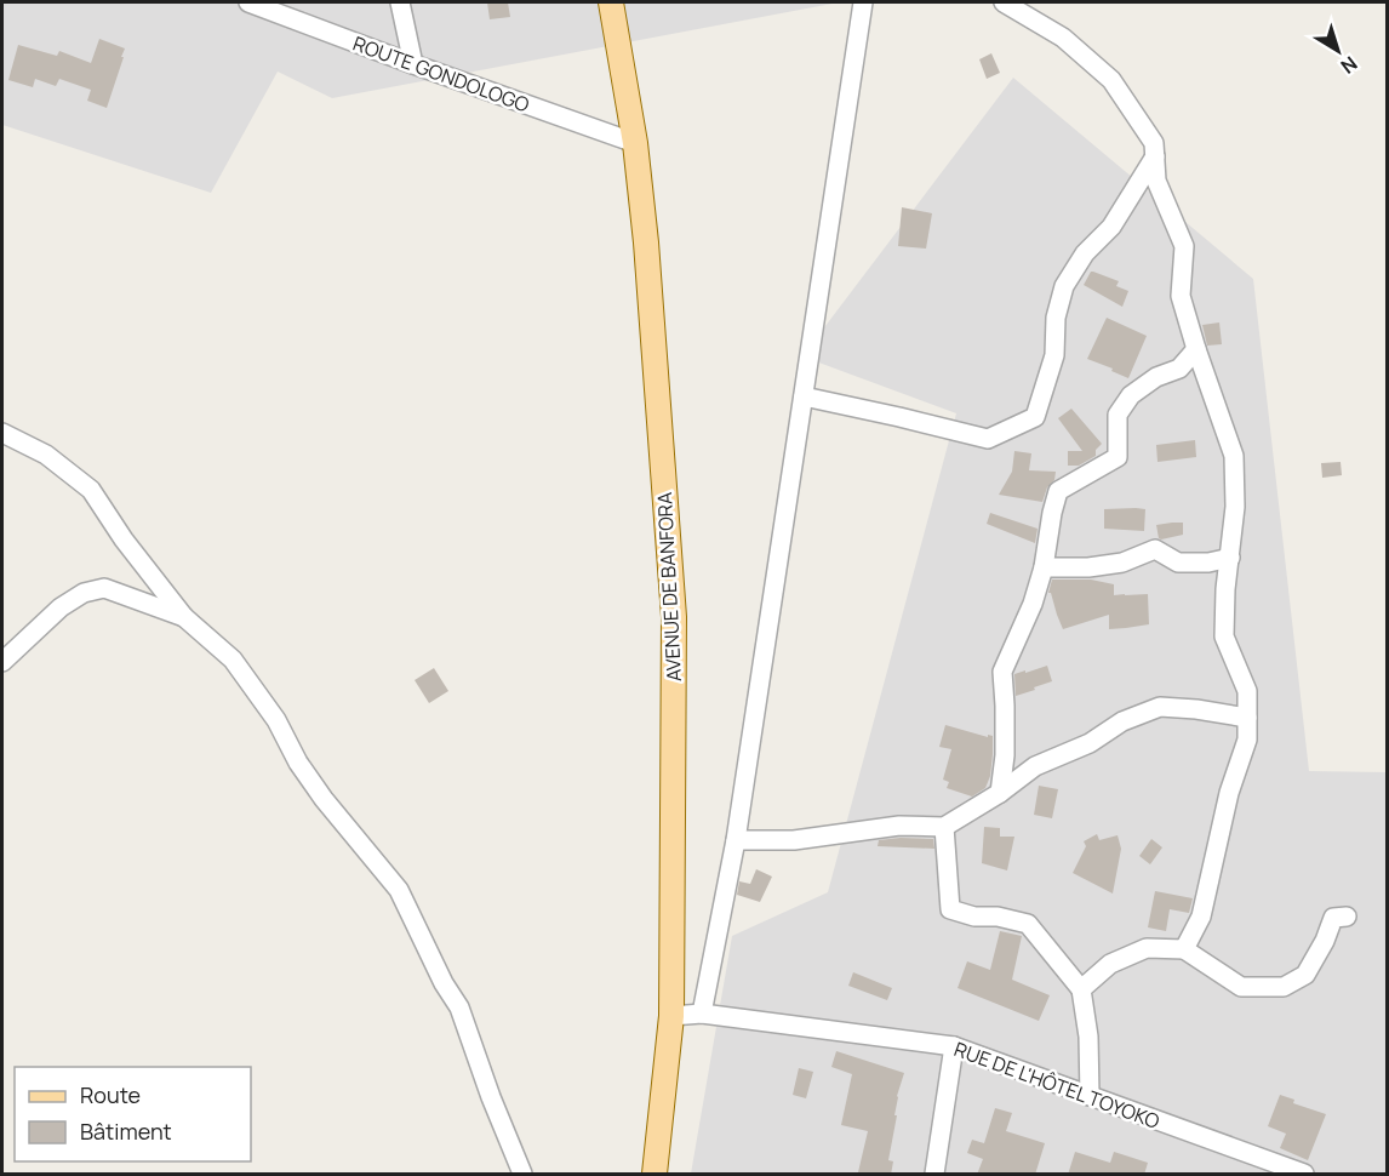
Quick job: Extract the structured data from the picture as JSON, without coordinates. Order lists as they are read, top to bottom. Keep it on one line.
{"streets":{"main road":["AVENUE DE BANFORA"],"street":["ROUTE GONDOLOGO","RUE DE L'HÔTEL TOYOKO"]},"crossings":[["ROUTE GONDOLOGO","AVENUE DE BANFORA"],["AVENUE DE BANFORA","RUE DE L'HÔTEL TOYOKO"]],"legend":["Route","Bâtiment"],"north":"bottom right"}
